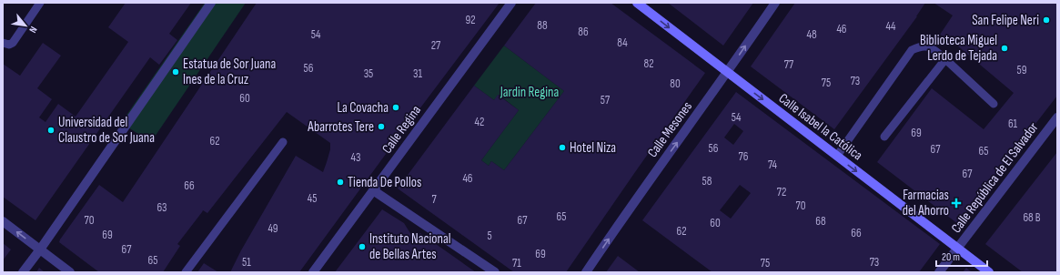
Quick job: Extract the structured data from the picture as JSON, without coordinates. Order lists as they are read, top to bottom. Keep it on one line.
{"streets":{"street":["Calle Isabel la Católica","Calle Regina","Calle Mesones","Calle República de El Salvador"]},"crossings":[["Calle Isabel la Católica","Calle Mesones"],["Calle Isabel la Católica","Calle República de El Salvador"]],"one_way":["Calle Isabel la Católica","Calle Mesones"],"parks":["Jardin Regina"],"places":{"other":["San Felipe Neri","Biblioteca Miguel Lerdo de Tejada","Estatua de Sor Juana Ines de la Cruz","La Covacha","Abarrotes Tere","Universidad del Claustro de Sor Juana","Hotel Niza","Tienda De Pollos","Instituto Nacional de Bellas Artes"],"health":["Farmacias del Ahorro"]},"house_numbers":["92","88","44","46","86","54","48","84","27","82","77","56","59","35","31","73","75","80","60","57","54","42","61","69","62","56","67","65","76","43","74","67","46","58","66","72","45","7","70","63","65","68 B","70","67","68","60","49","62","66","69","5","67","69","65","51","73","71","75"],"scale_bar":"20 m","north":"bottom right"}
